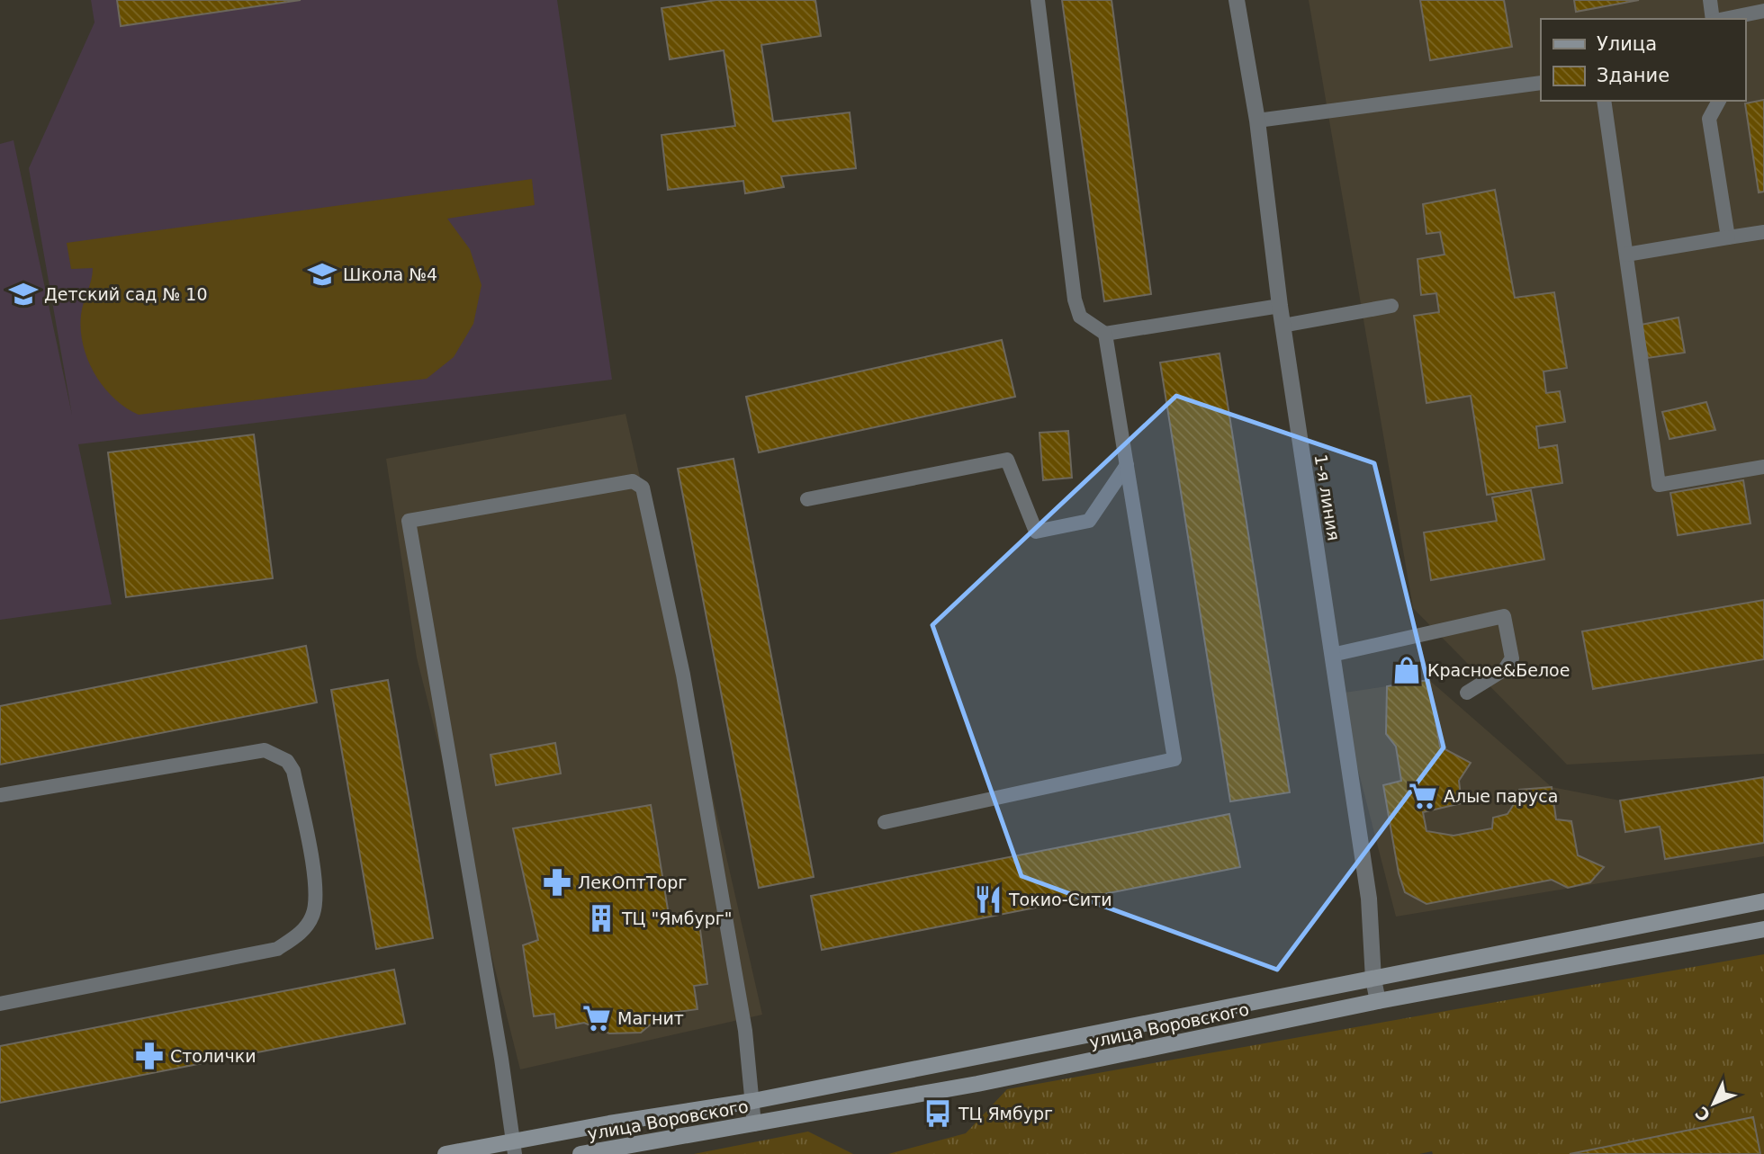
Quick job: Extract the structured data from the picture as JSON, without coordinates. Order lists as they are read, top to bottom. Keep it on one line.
{"streets":{"street":["1-я линия","улица Воровского"]},"crossings":[["1-я линия","улица Воровского"]],"places":{"school or university":["Школа №4","Детский сад № 10"],"shop":["Красное&Белое"],"supermarket":["Алые паруса","Магнит"],"pharmacy":["ЛекОптТорг","Столички"],"restaurant":["Токио-Сити"],"building":["ТЦ \"Ямбург\""],"bus stop":["ТЦ Ямбург"]},"legend":["Улица","Здание"],"north":"bottom left"}
